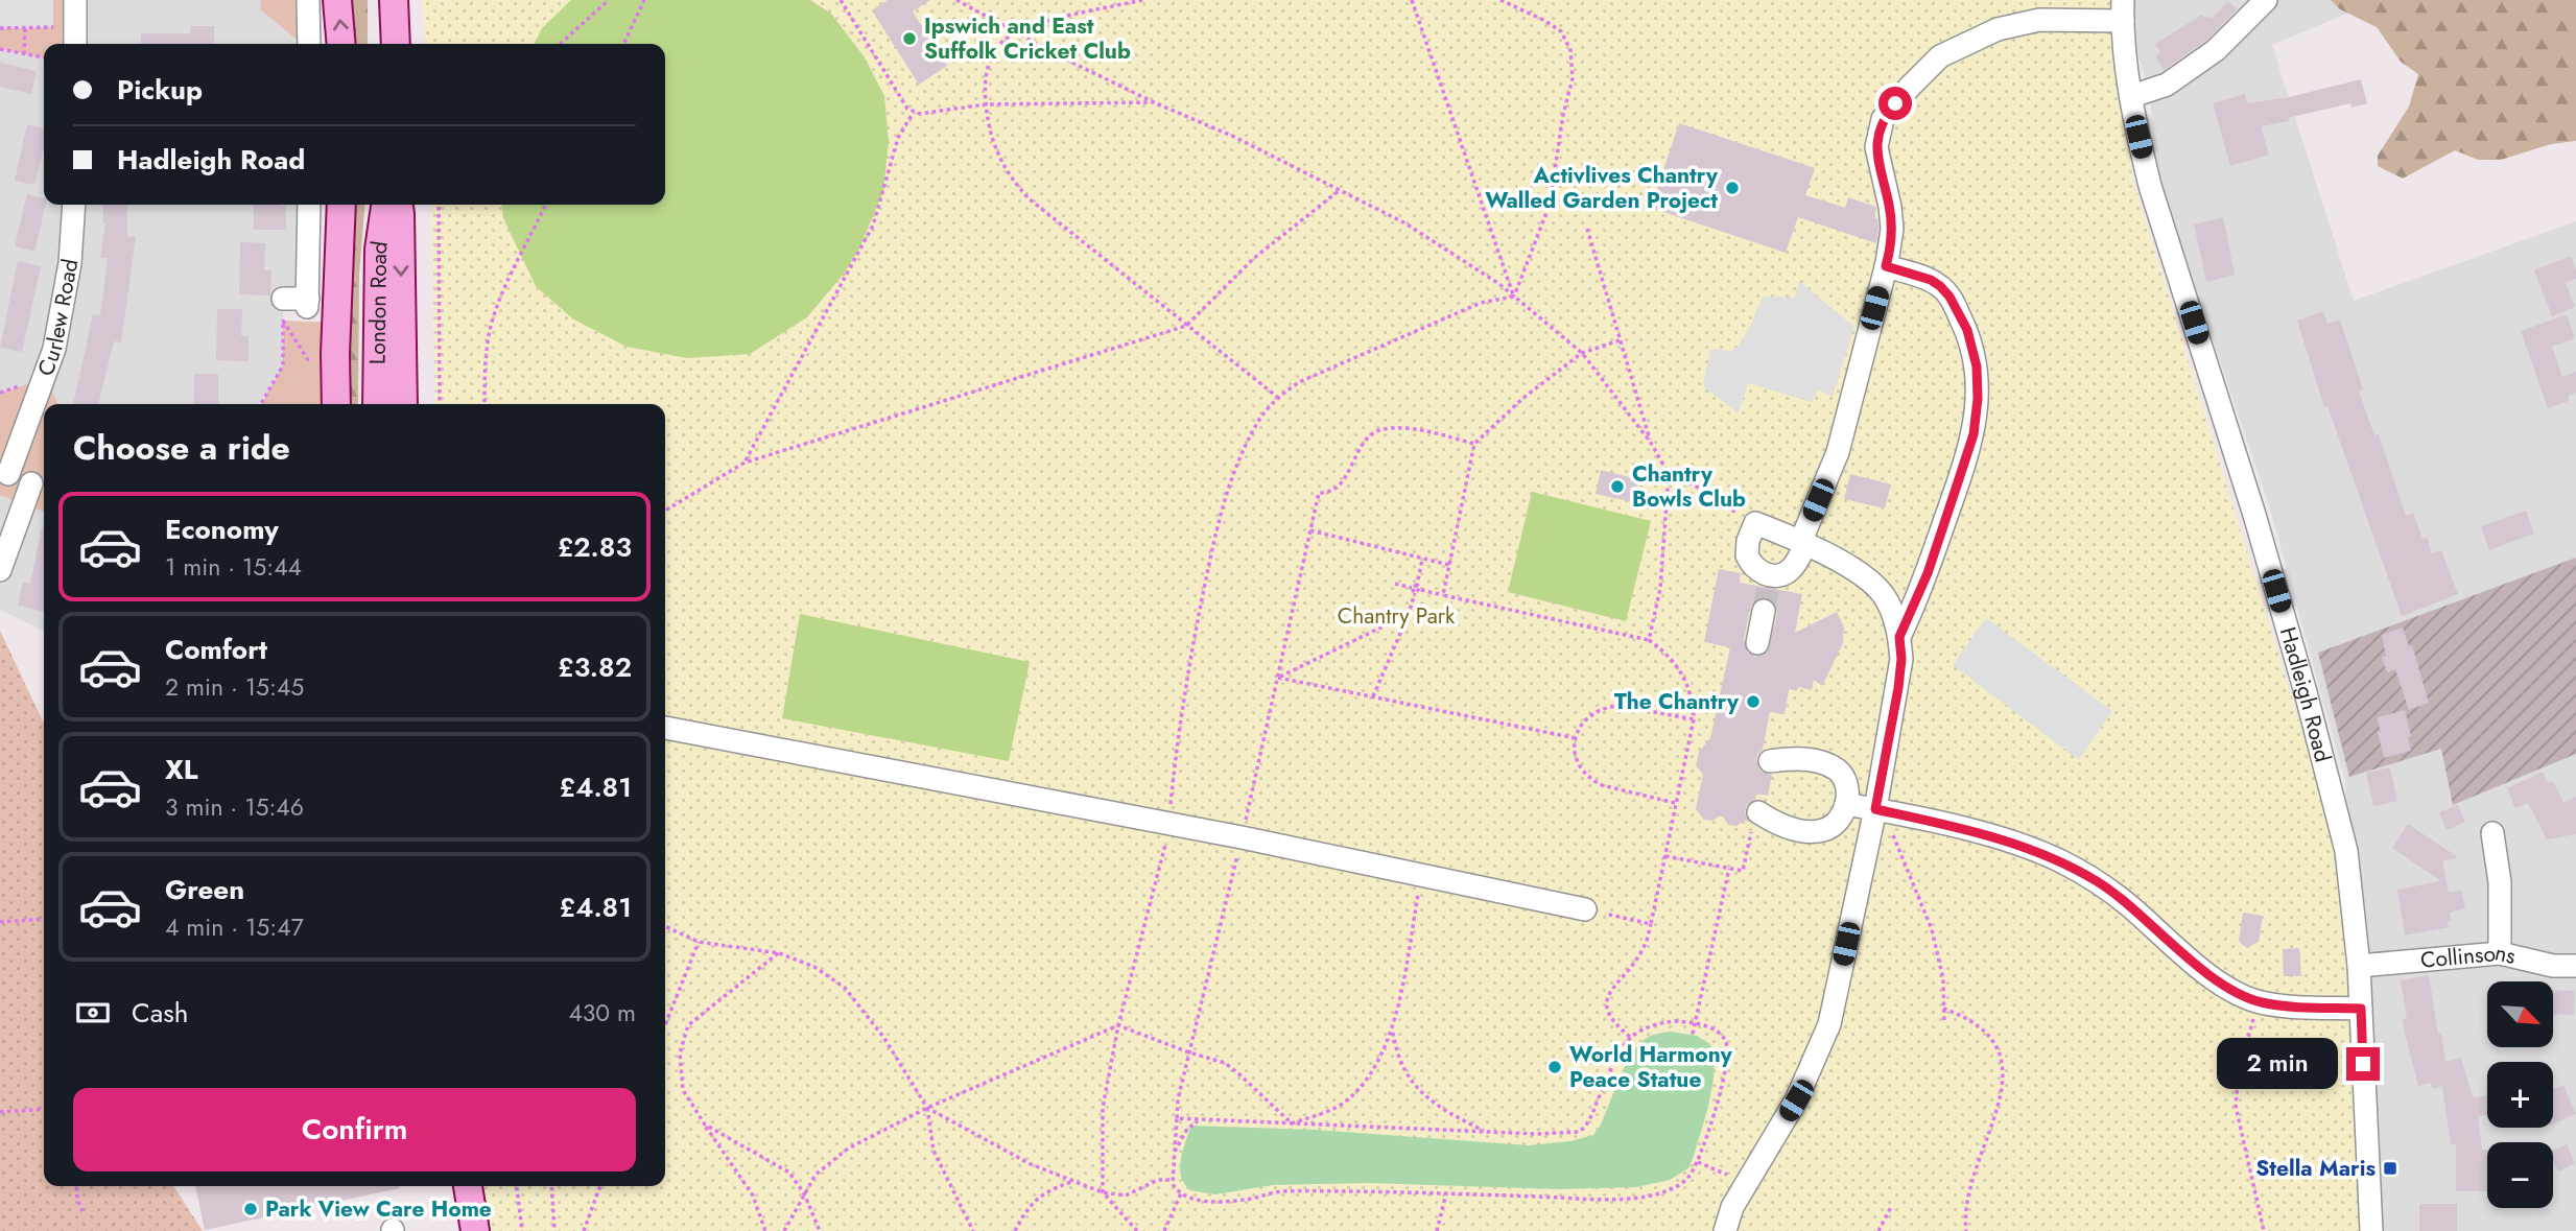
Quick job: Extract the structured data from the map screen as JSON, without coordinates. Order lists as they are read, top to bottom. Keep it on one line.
{"streets":{"main road":["London Road"],"street":["Curlew Road","Hadleigh Road","Collinsons"]},"crossings":[["Hadleigh Road","Collinsons"]],"parks":["Chantry Park"],"places":{"other":["Ipswich and East Suffolk Cricket Club","Activlives Chantry Walled Garden Project","Chantry Bowls Club","The Chantry","World Harmony Peace Statue","Park View Care Home"],"transit":["Stella Maris"]},"north":"bottom right","page":{"banner":["Pickup","Hadleigh Road"],"heading":"Choose a ride","list":[{"name":"Economy","note":"1 min · 15:44","value":"£2.83"},{"name":"Comfort","note":"2 min · 15:45","value":"£3.82"},{"name":"XL","note":"3 min · 15:46","value":"£4.81"},{"name":"Green","note":"4 min · 15:47","value":"£4.81"}],"pay":["Cash","430 m"],"map_buttons":["+","−"],"bubble":"2 min","buttons":"Confirm"}}
